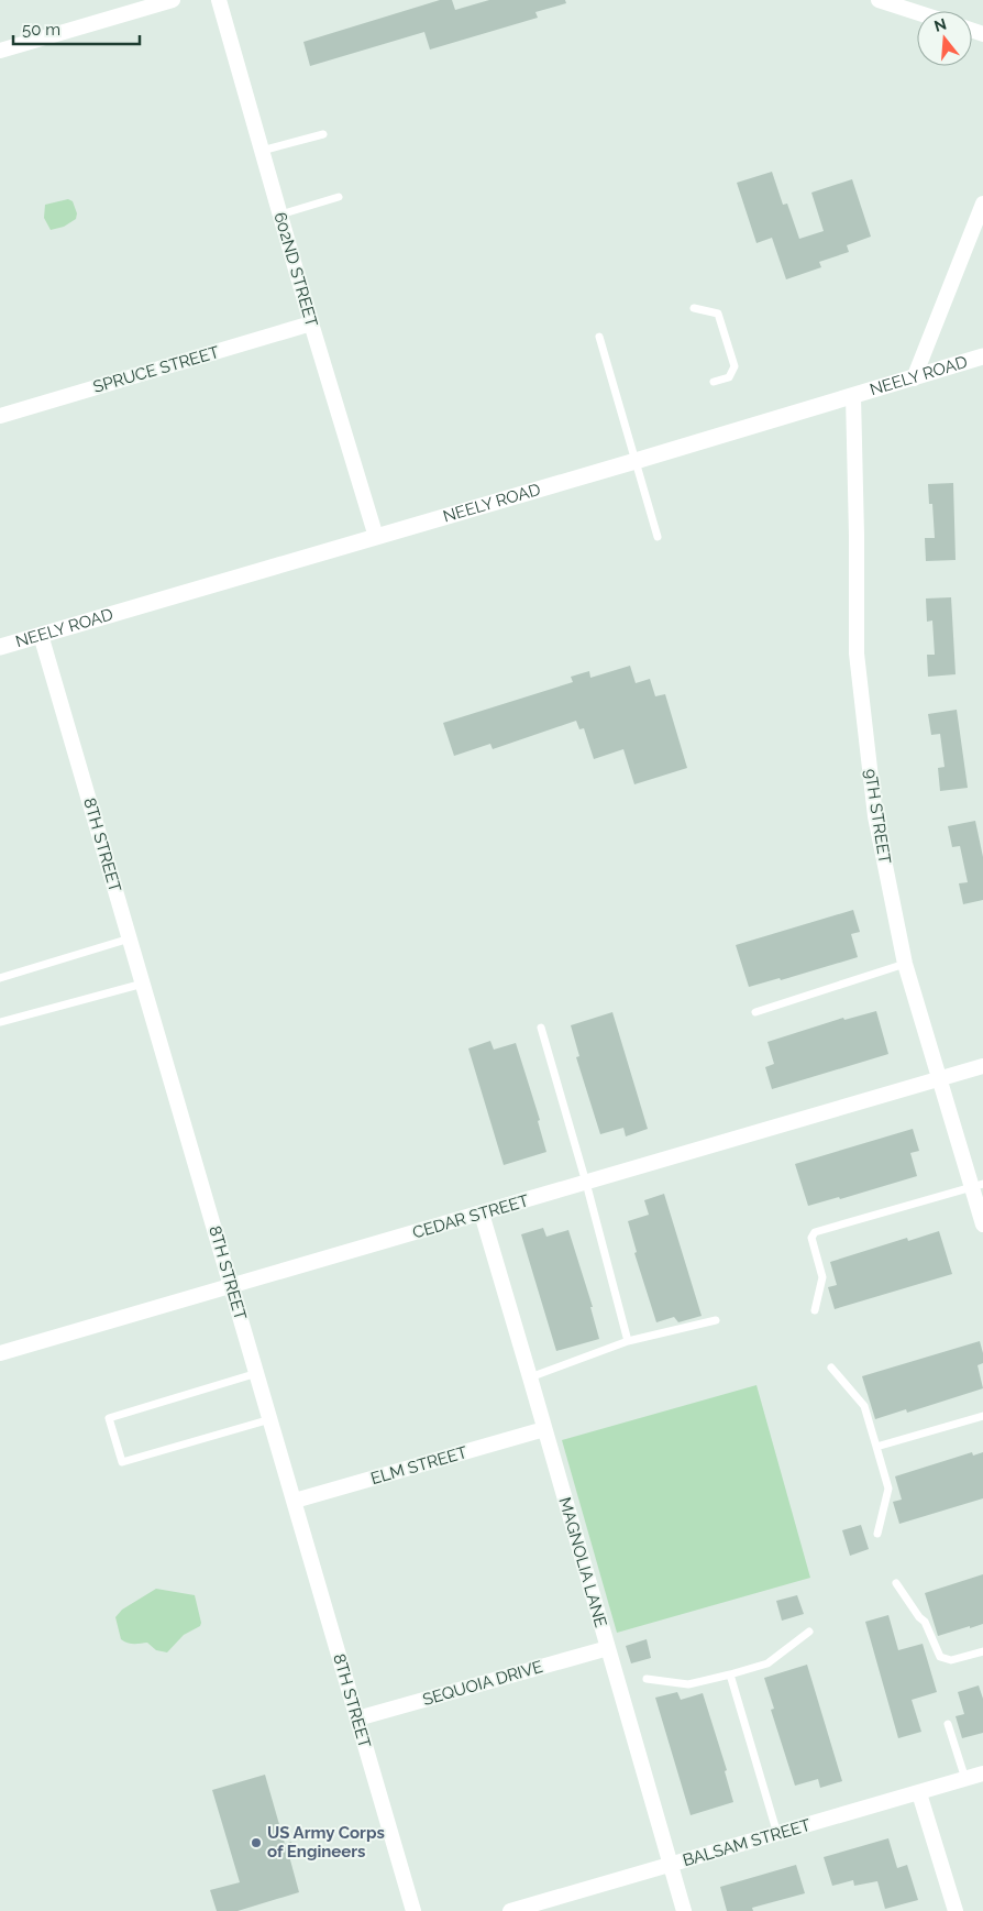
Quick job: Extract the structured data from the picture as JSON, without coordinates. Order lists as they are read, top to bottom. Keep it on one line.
{"streets":{"street":["602ND STREET","SPRUCE STREET","NEELY ROAD","9TH STREET","8TH STREET","CEDAR STREET","ELM STREET","MAGNOLIA LANE","SEQUOIA DRIVE","BALSAM STREET"]},"crossings":[["602ND STREET","SPRUCE STREET"],["602ND STREET","NEELY ROAD"],["NEELY ROAD","9TH STREET"],["NEELY ROAD","8TH STREET"],["9TH STREET","CEDAR STREET"],["8TH STREET","CEDAR STREET"],["8TH STREET","ELM STREET"],["8TH STREET","SEQUOIA DRIVE"],["CEDAR STREET","MAGNOLIA LANE"],["ELM STREET","MAGNOLIA LANE"],["MAGNOLIA LANE","SEQUOIA DRIVE"],["MAGNOLIA LANE","BALSAM STREET"]],"places":["US Army Corps of Engineers"],"scale_bar":"50 m","north":"top"}
